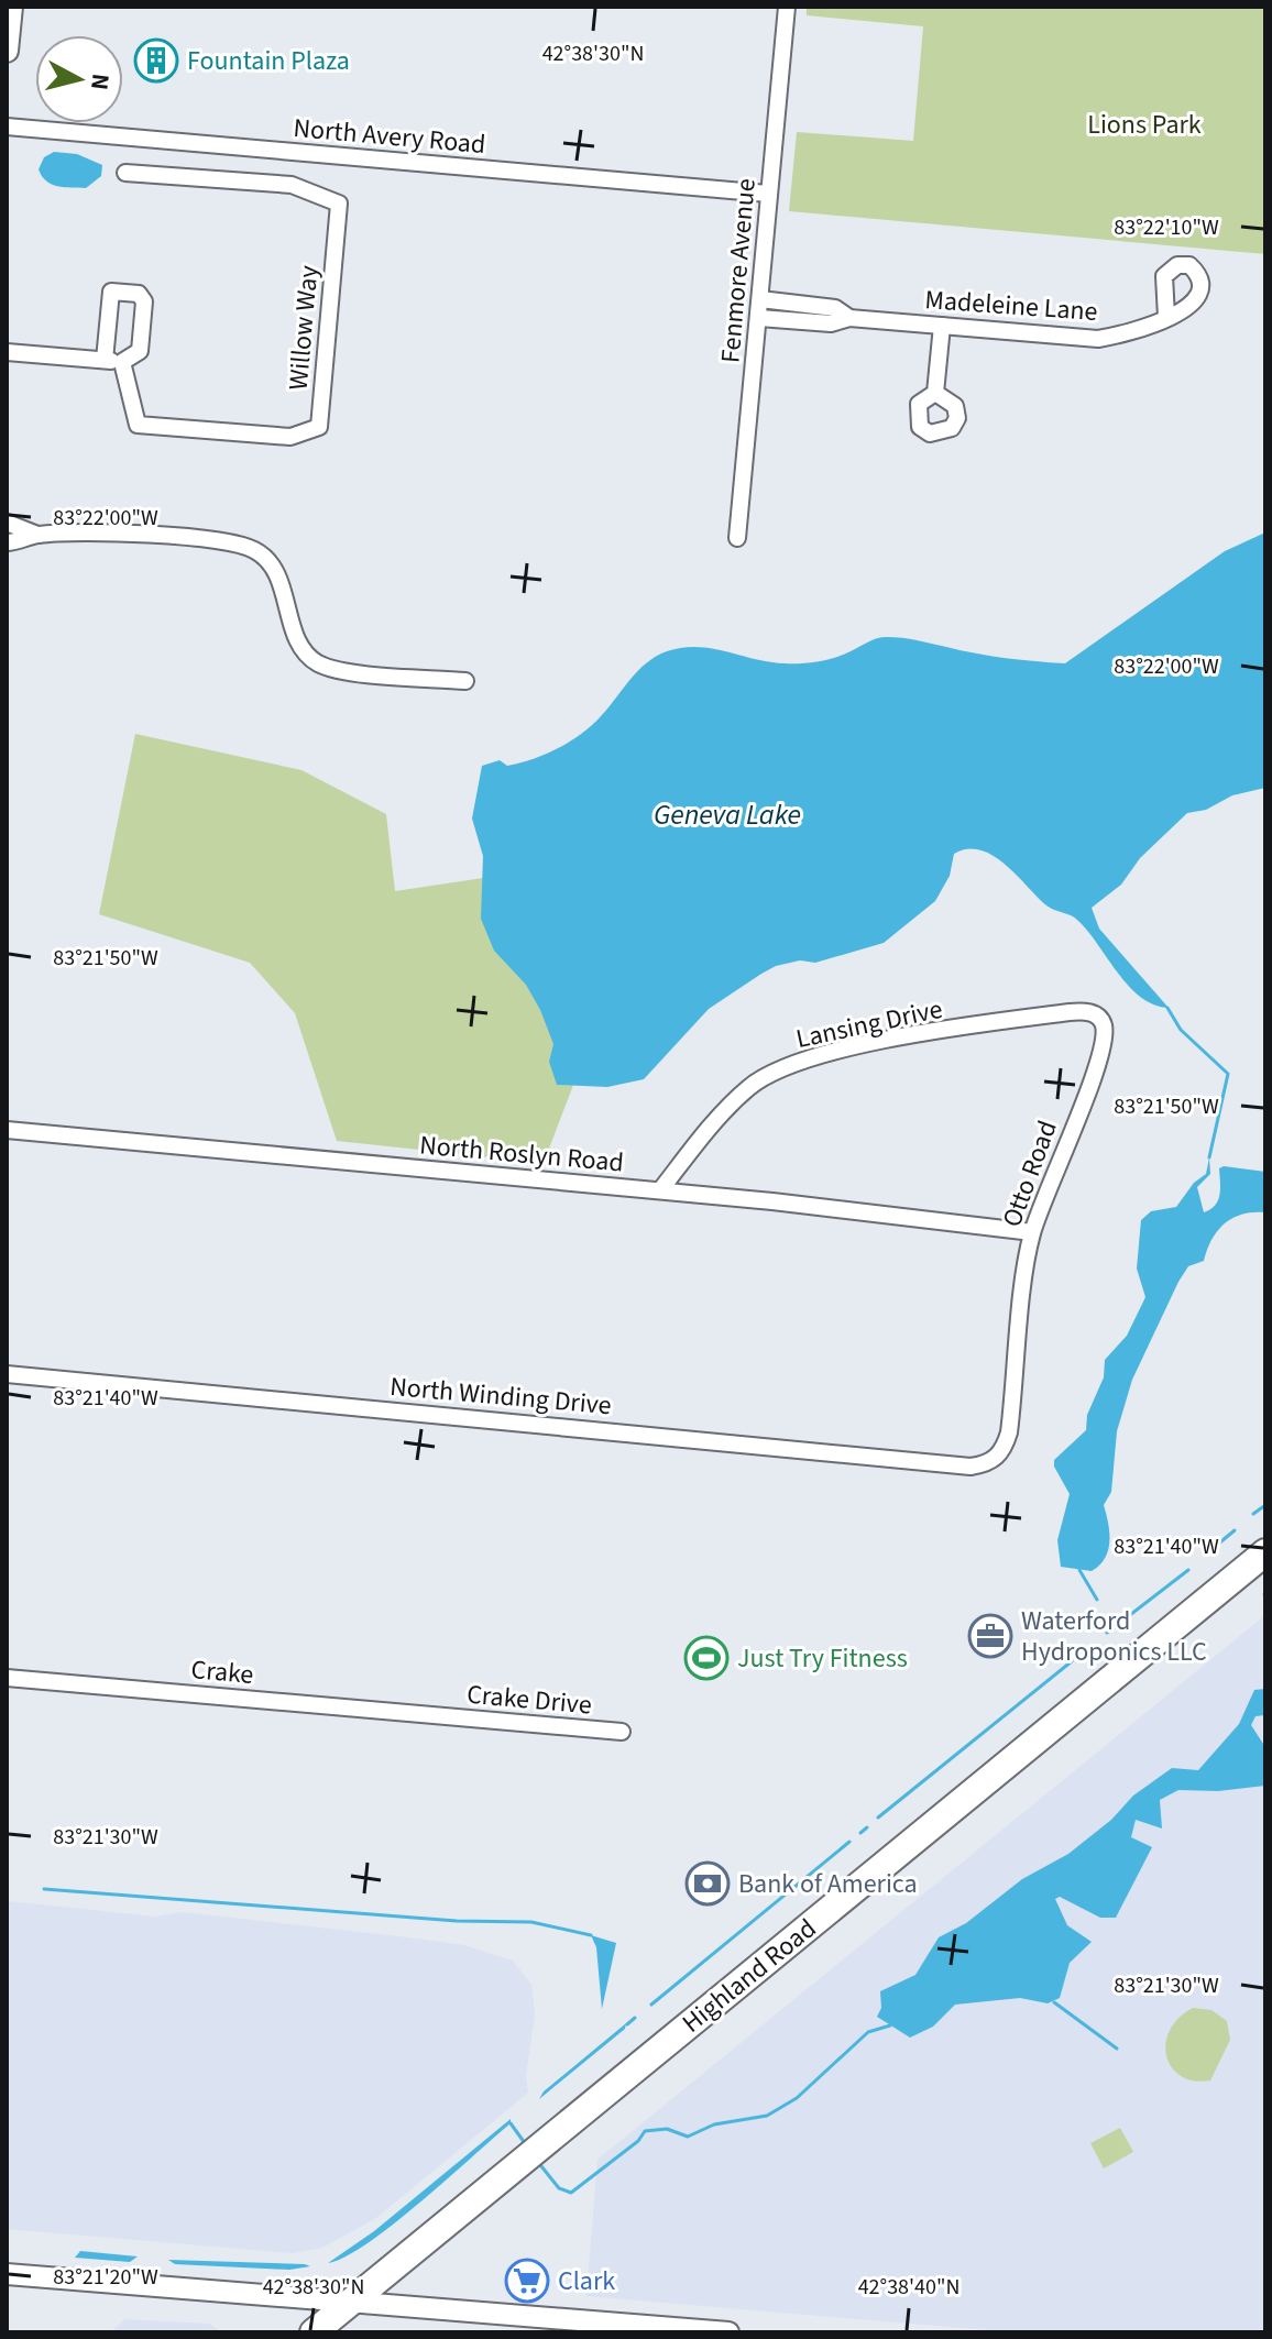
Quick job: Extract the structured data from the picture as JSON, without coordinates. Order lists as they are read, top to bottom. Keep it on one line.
{"streets":{"highway":["Highland Road"],"street":["North Avery Road","Fenmore Avenue","Madeleine Lane","Willow Way","Lansing Drive","North Roslyn Road","Otto Road","North Winding Drive","Crake","Crake Drive"]},"crossings":[["North Avery Road","Fenmore Avenue"],["Fenmore Avenue","Madeleine Lane"],["Lansing Drive","North Roslyn Road"],["Lansing Drive","Otto Road"],["North Roslyn Road","Otto Road"],["Otto Road","North Winding Drive"],["Crake","Crake Drive"]],"water":["Geneva Lake"],"parks":["Lions Park"],"places":{"building":["Fountain Plaza"],"office":["Waterford Hydroponics LLC"],"sports":["Just Try Fitness"],"bank":["Bank of America"],"supermarket":["Clark"]},"north":"right","coordinates":["42°38'30\"N","83°22'10\"W","83°22'00\"W","83°21'50\"W","83°21'40\"W","83°21'30\"W","83°21'20\"W","42°38'40\"N"]}
